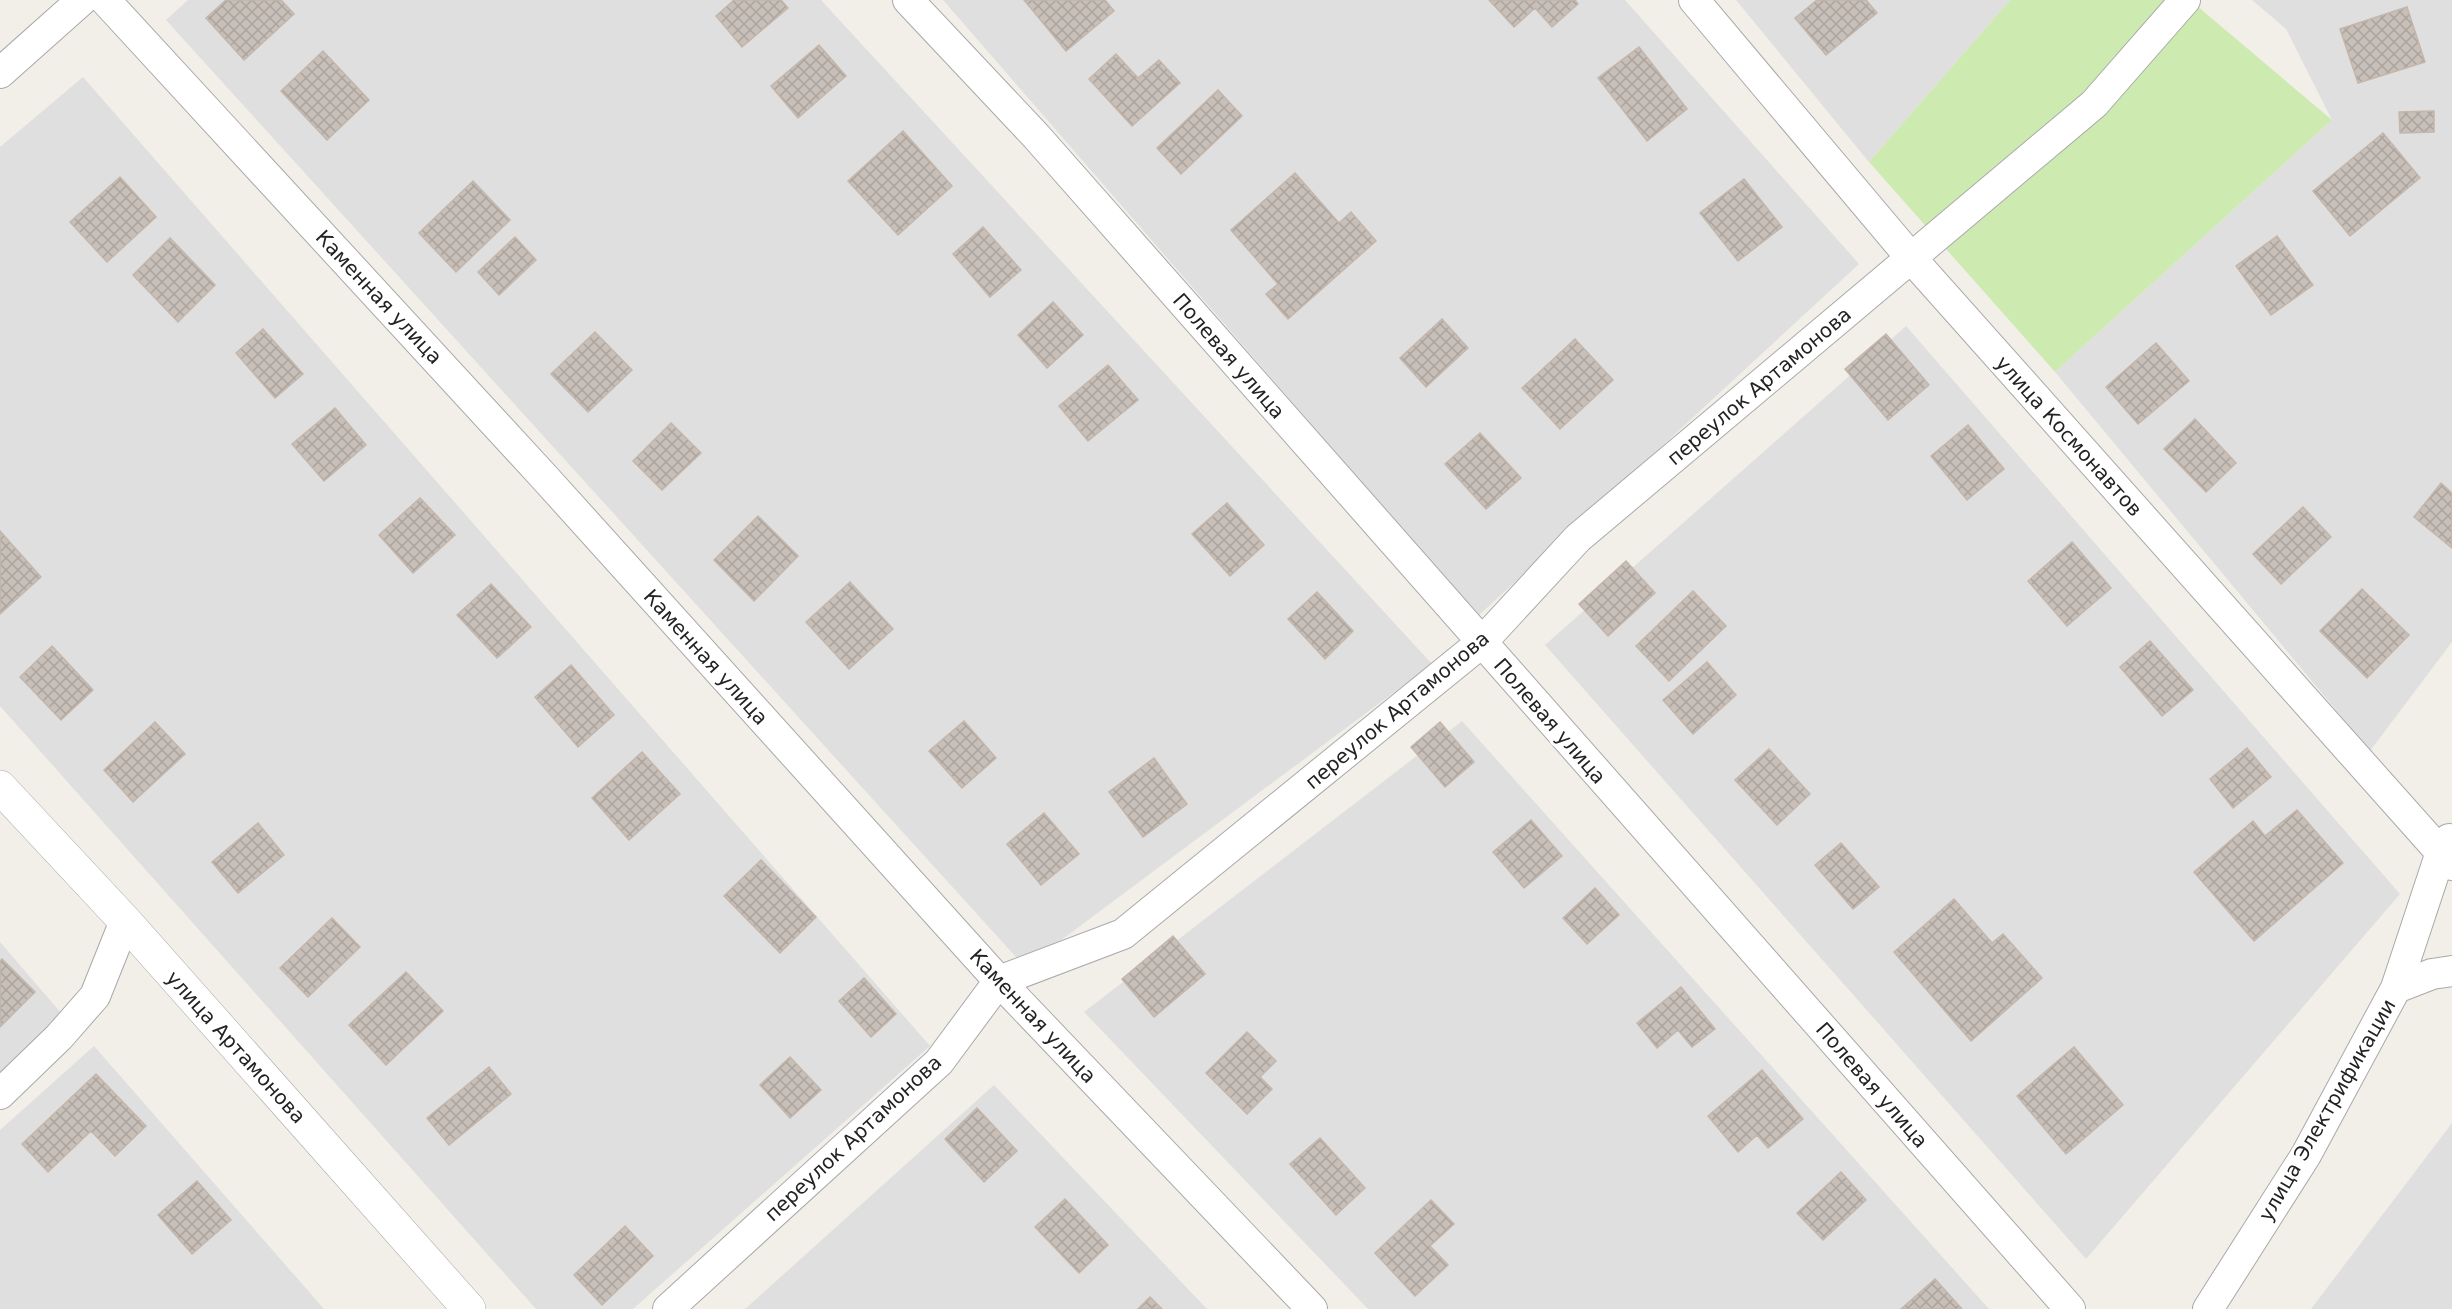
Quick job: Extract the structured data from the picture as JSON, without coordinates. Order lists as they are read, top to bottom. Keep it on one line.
{"streets":{"street":["Каменная улица","Полевая улица","переулок Артамонова","улица Космонавтов","улица Артамонова","улица Электрификации"]},"crossings":[["Каменная улица","переулок Артамонова"],["Полевая улица","переулок Артамонова"],["переулок Артамонова","улица Космонавтов"],["улица Космонавтов","улица Электрификации"]]}
